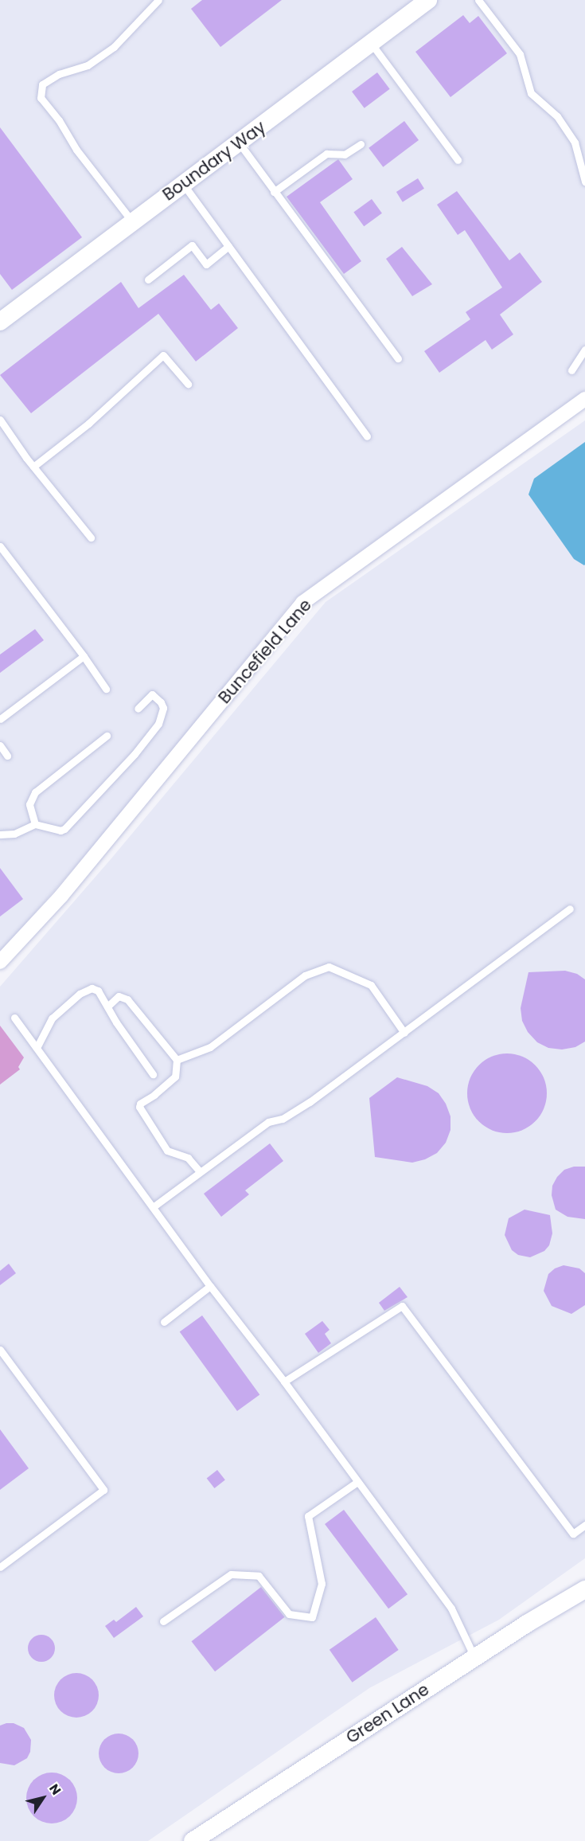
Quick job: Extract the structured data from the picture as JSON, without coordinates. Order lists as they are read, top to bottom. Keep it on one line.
{"streets":{"street":["Boundary Way","Buncefield Lane","Green Lane"]},"north":"top right"}
